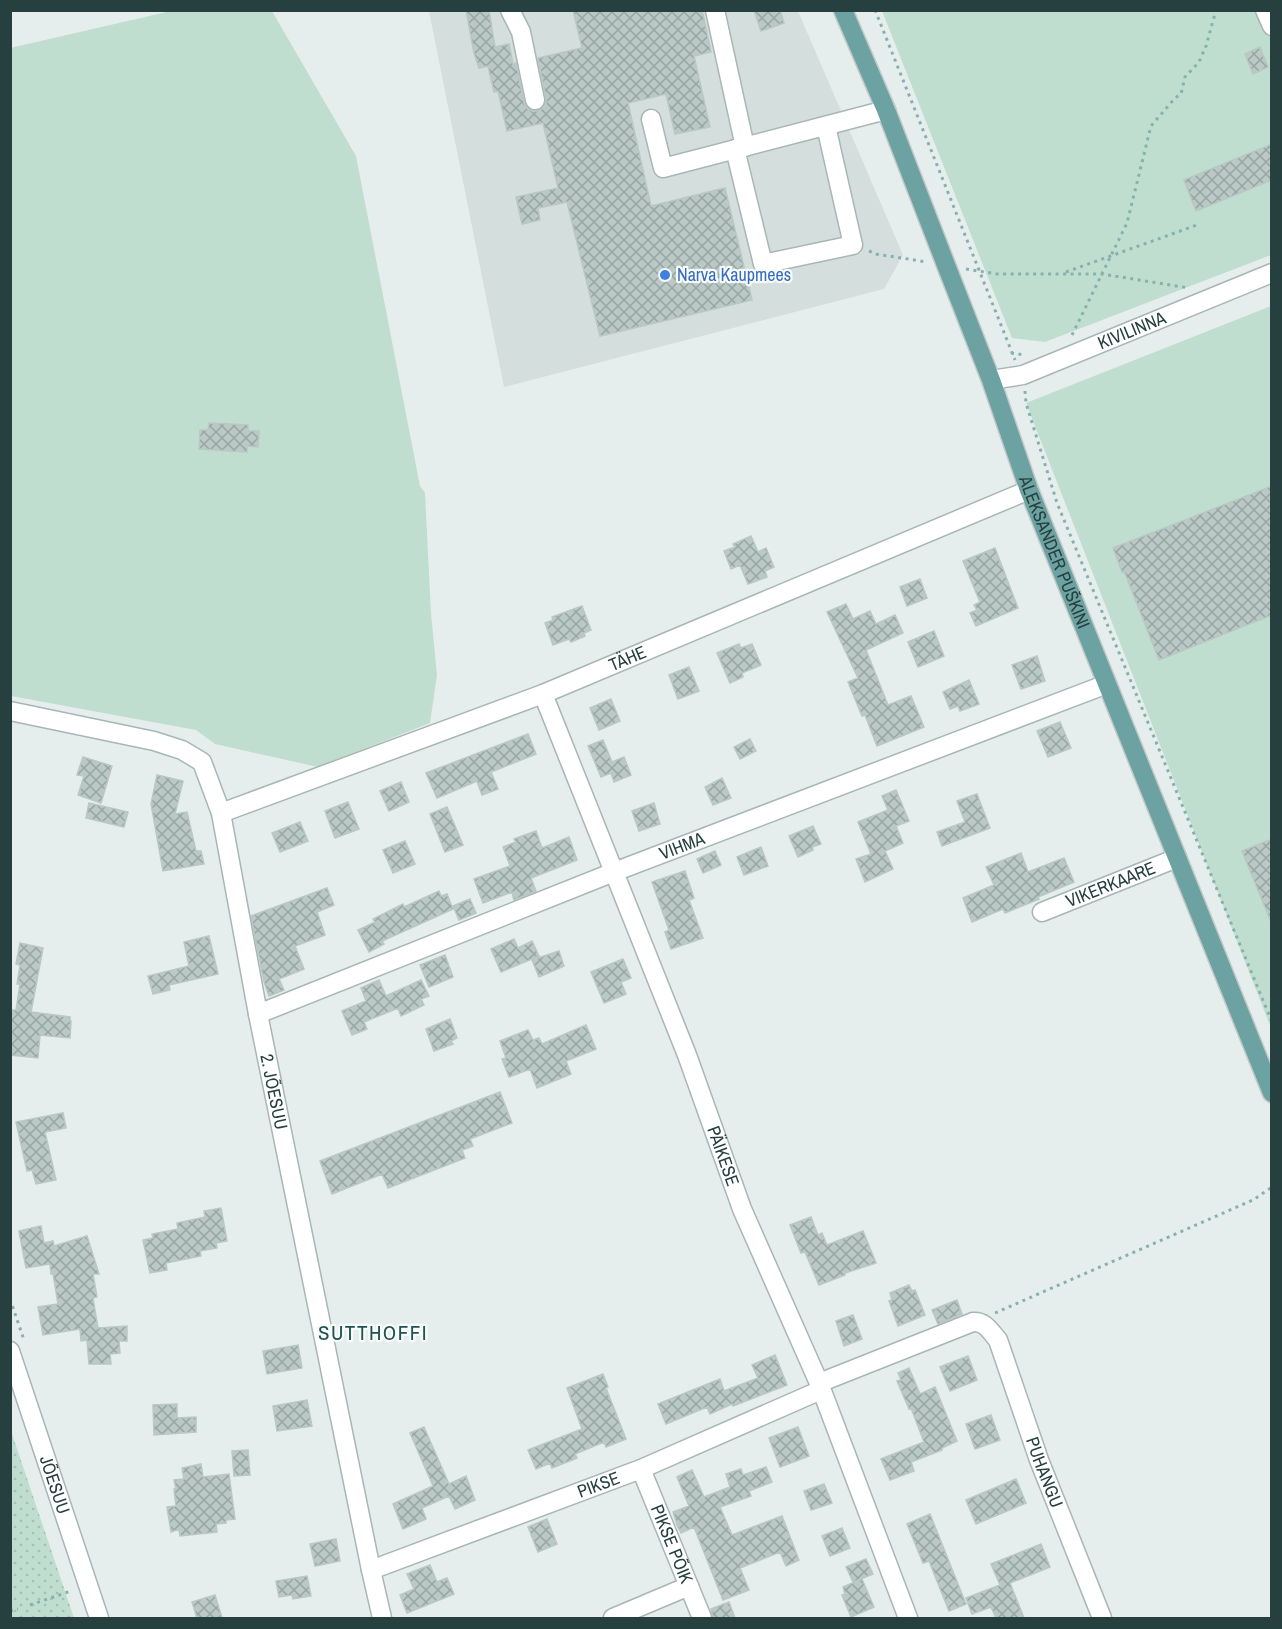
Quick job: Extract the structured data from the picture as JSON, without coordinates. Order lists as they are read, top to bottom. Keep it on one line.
{"streets":{"main road":["ALEKSANDER PUŠKINI"],"street":["KIVILINNA","TÄHE","VIHMA","VIKERKAARE","2. JÕESUU","PÄIKESE","PUHANGU","JÕESUU","PIKSE","PIKSE PÕIK"]},"crossings":[["KIVILINNA","ALEKSANDER PUŠKINI"],["ALEKSANDER PUŠKINI","TÄHE"],["ALEKSANDER PUŠKINI","VIHMA"],["ALEKSANDER PUŠKINI","VIKERKAARE"],["TÄHE","2. JÕESUU"],["TÄHE","PÄIKESE"],["VIHMA","2. JÕESUU"],["VIHMA","PÄIKESE"],["2. JÕESUU","PIKSE"],["PÄIKESE","PIKSE"],["PUHANGU","PIKSE"],["PIKSE","PIKSE PÕIK"]],"districts":["SUTTHOFFI"],"places":["Narva Kaupmees"]}
